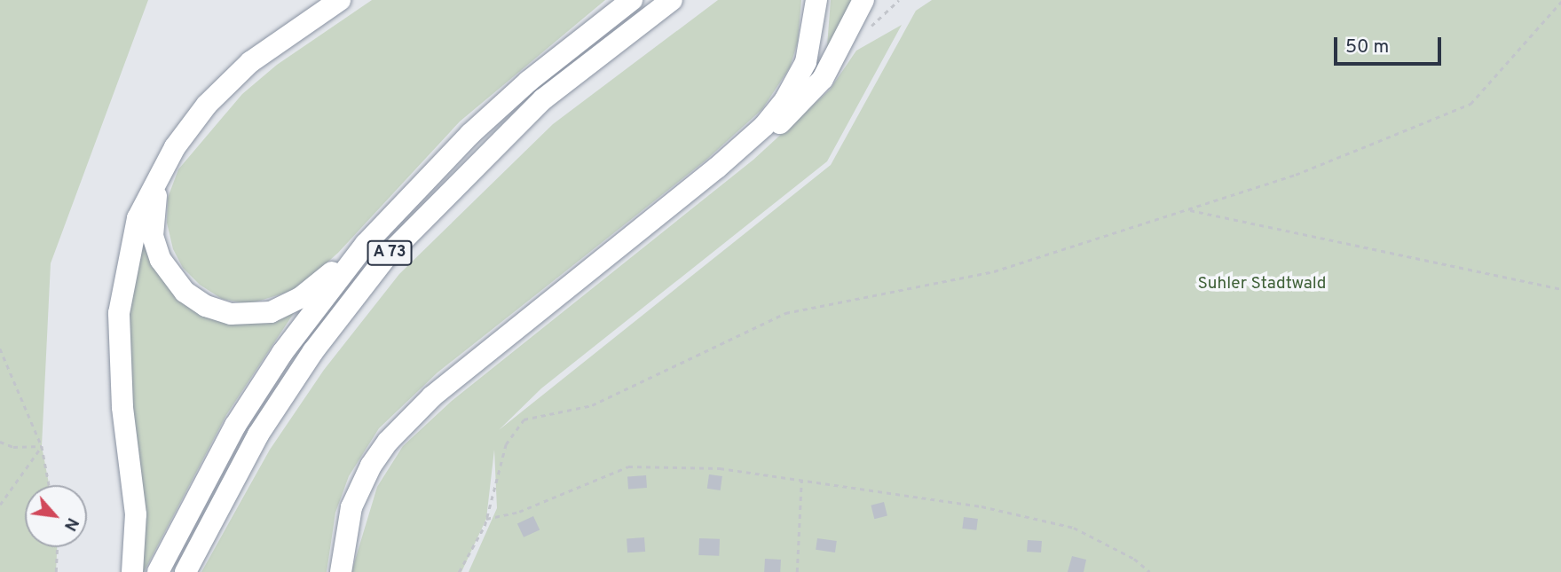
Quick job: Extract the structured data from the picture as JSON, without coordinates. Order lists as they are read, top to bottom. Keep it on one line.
{"streets":{"highway":["A 73"]},"parks":["Suhler Stadtwald"],"scale_bar":"50 m","north":"bottom right"}
